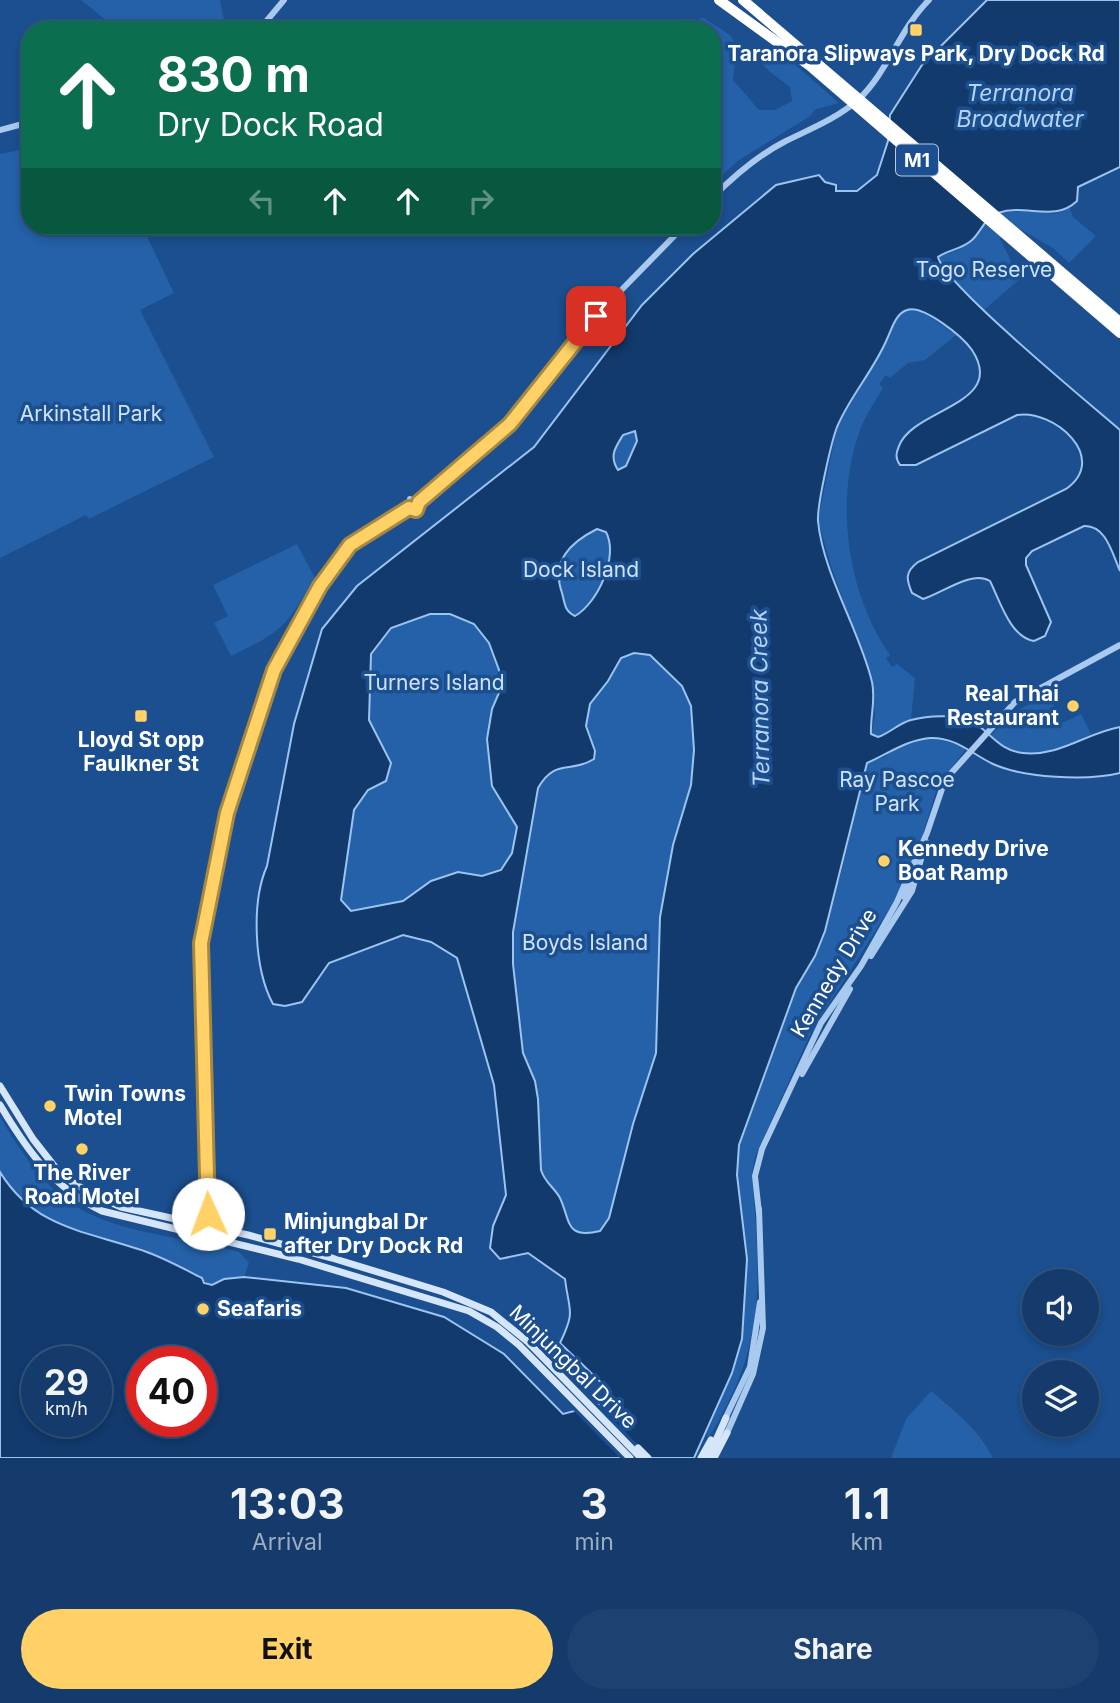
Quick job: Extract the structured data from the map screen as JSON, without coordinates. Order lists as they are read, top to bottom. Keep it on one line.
{"streets":{"highway":["M1"],"main road":["Minjungbal Drive"],"street":["Kennedy Drive"]},"water":["Terranora Broadwater","Terranora Creek"],"parks":["Togo Reserve","Arkinstall Park","Dock Island","Turners Island","Ray Pascoe Park","Boyds Island"],"places":{"transit":["Taranora Slipways Park, Dry Dock Rd","Lloyd St opp Faulkner St","Minjungbal Dr after Dry Dock Rd"],"other":["Real Thai Restaurant","Kennedy Drive Boat Ramp","Twin Towns Motel","The River Road Motel","Seafaris"]},"page":{"turn":["830 m","Dry Dock Road"],"speed":"29 km/h","limit":"40","eta":["13:03","Arrival","3","min","1.1","km"],"buttons":["Exit","Share"]}}
